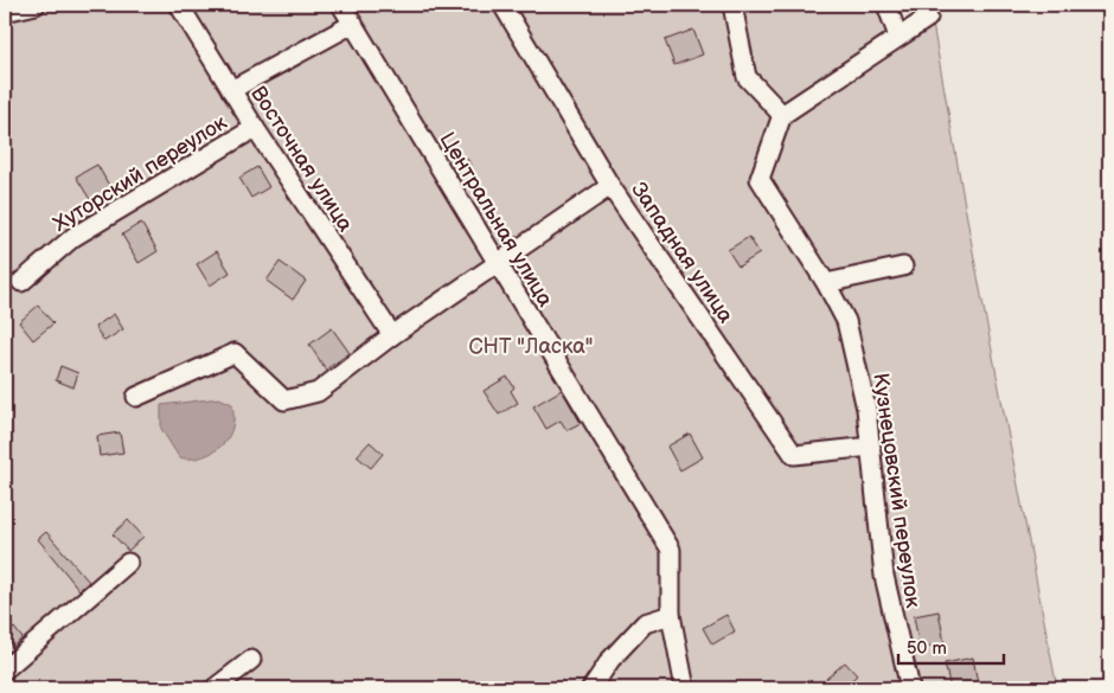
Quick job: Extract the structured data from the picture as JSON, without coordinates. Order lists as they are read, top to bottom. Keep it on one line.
{"streets":{"street":["Восточная улица","Хуторский переулок","Центральная улица","Западная улица","Кузнецовский переулок"]},"crossings":[["Восточная улица","Хуторский переулок"],["Западная улица","Кузнецовский переулок"]],"parks":["СНТ \"Ласка\""],"scale_bar":"50 m"}
